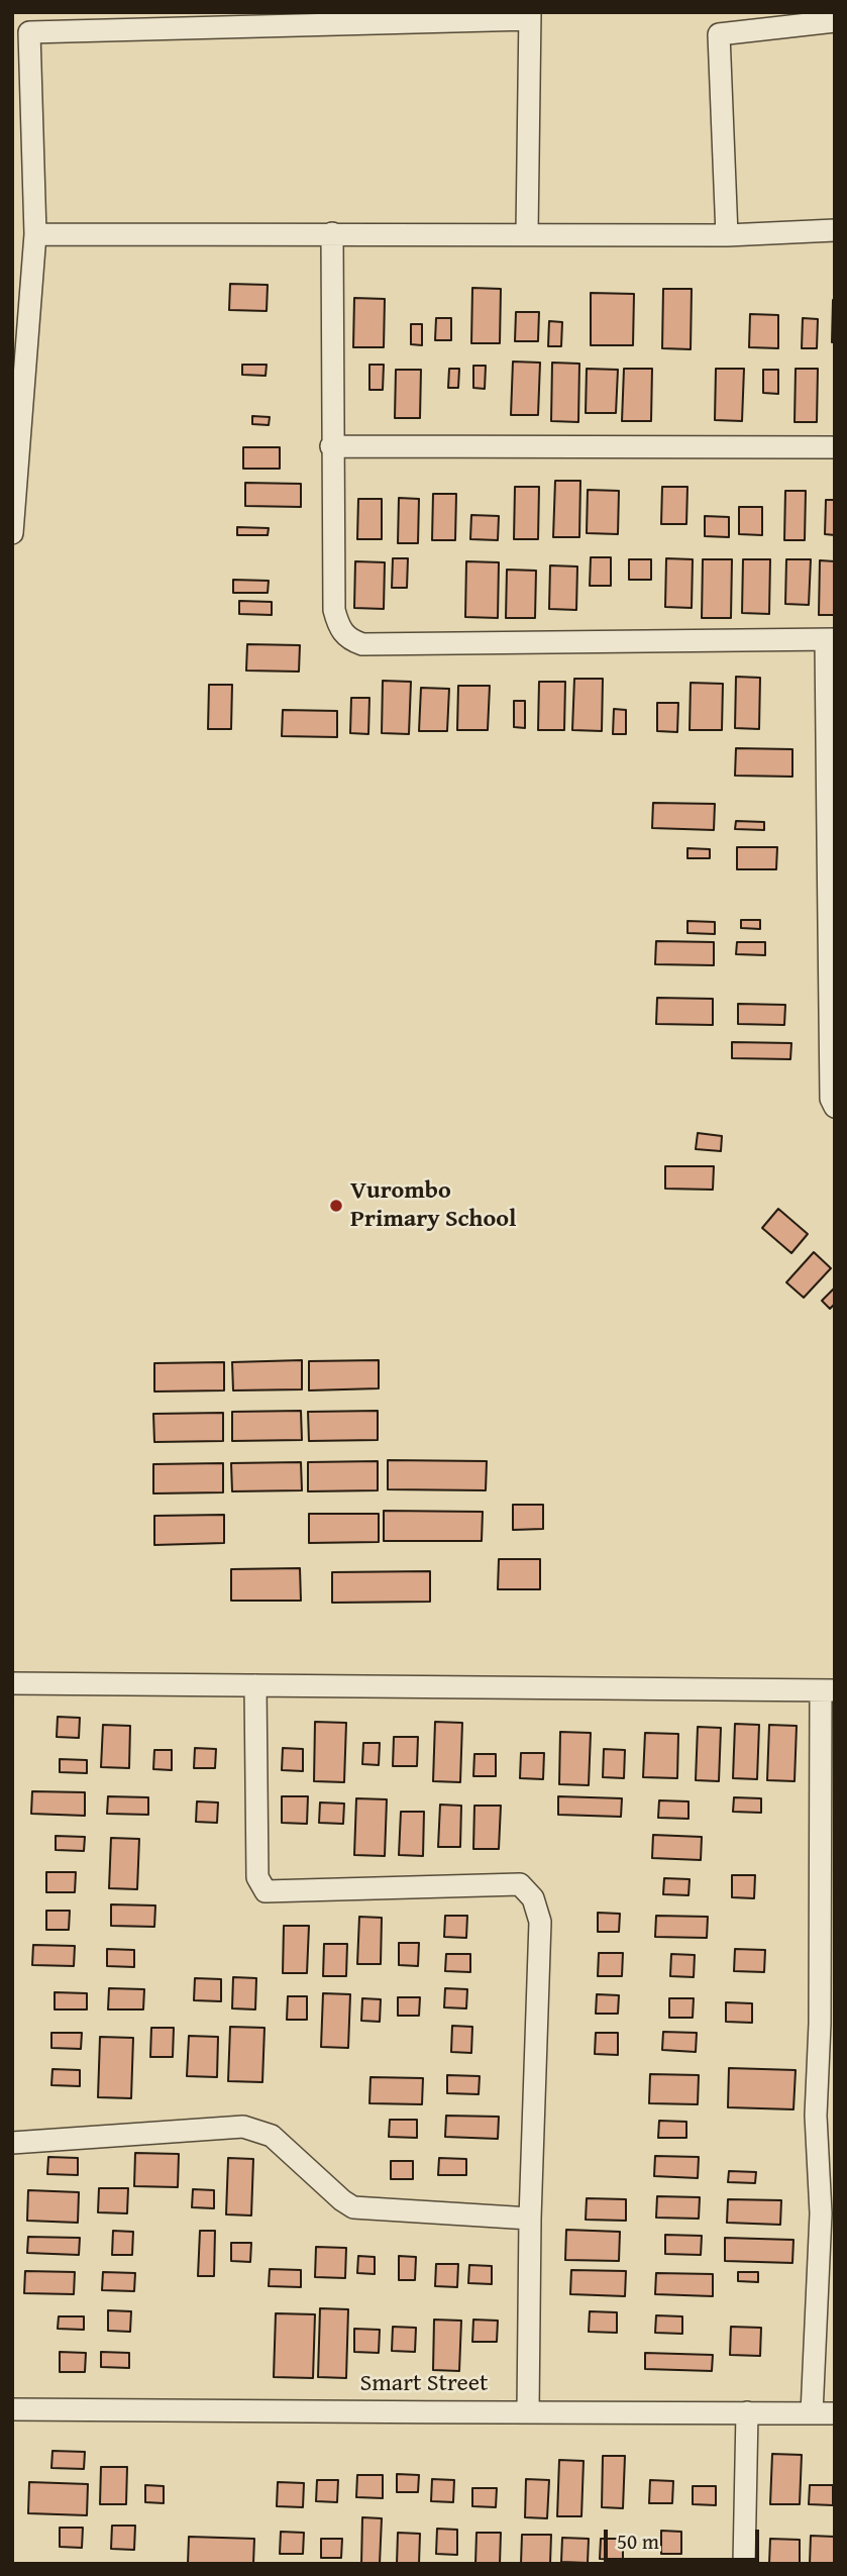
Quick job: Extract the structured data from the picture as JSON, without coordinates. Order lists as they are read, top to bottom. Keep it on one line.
{"streets":{"street":["Smart Street"]},"places":["Vurombo Primary School"],"scale_bar":"50 m"}
